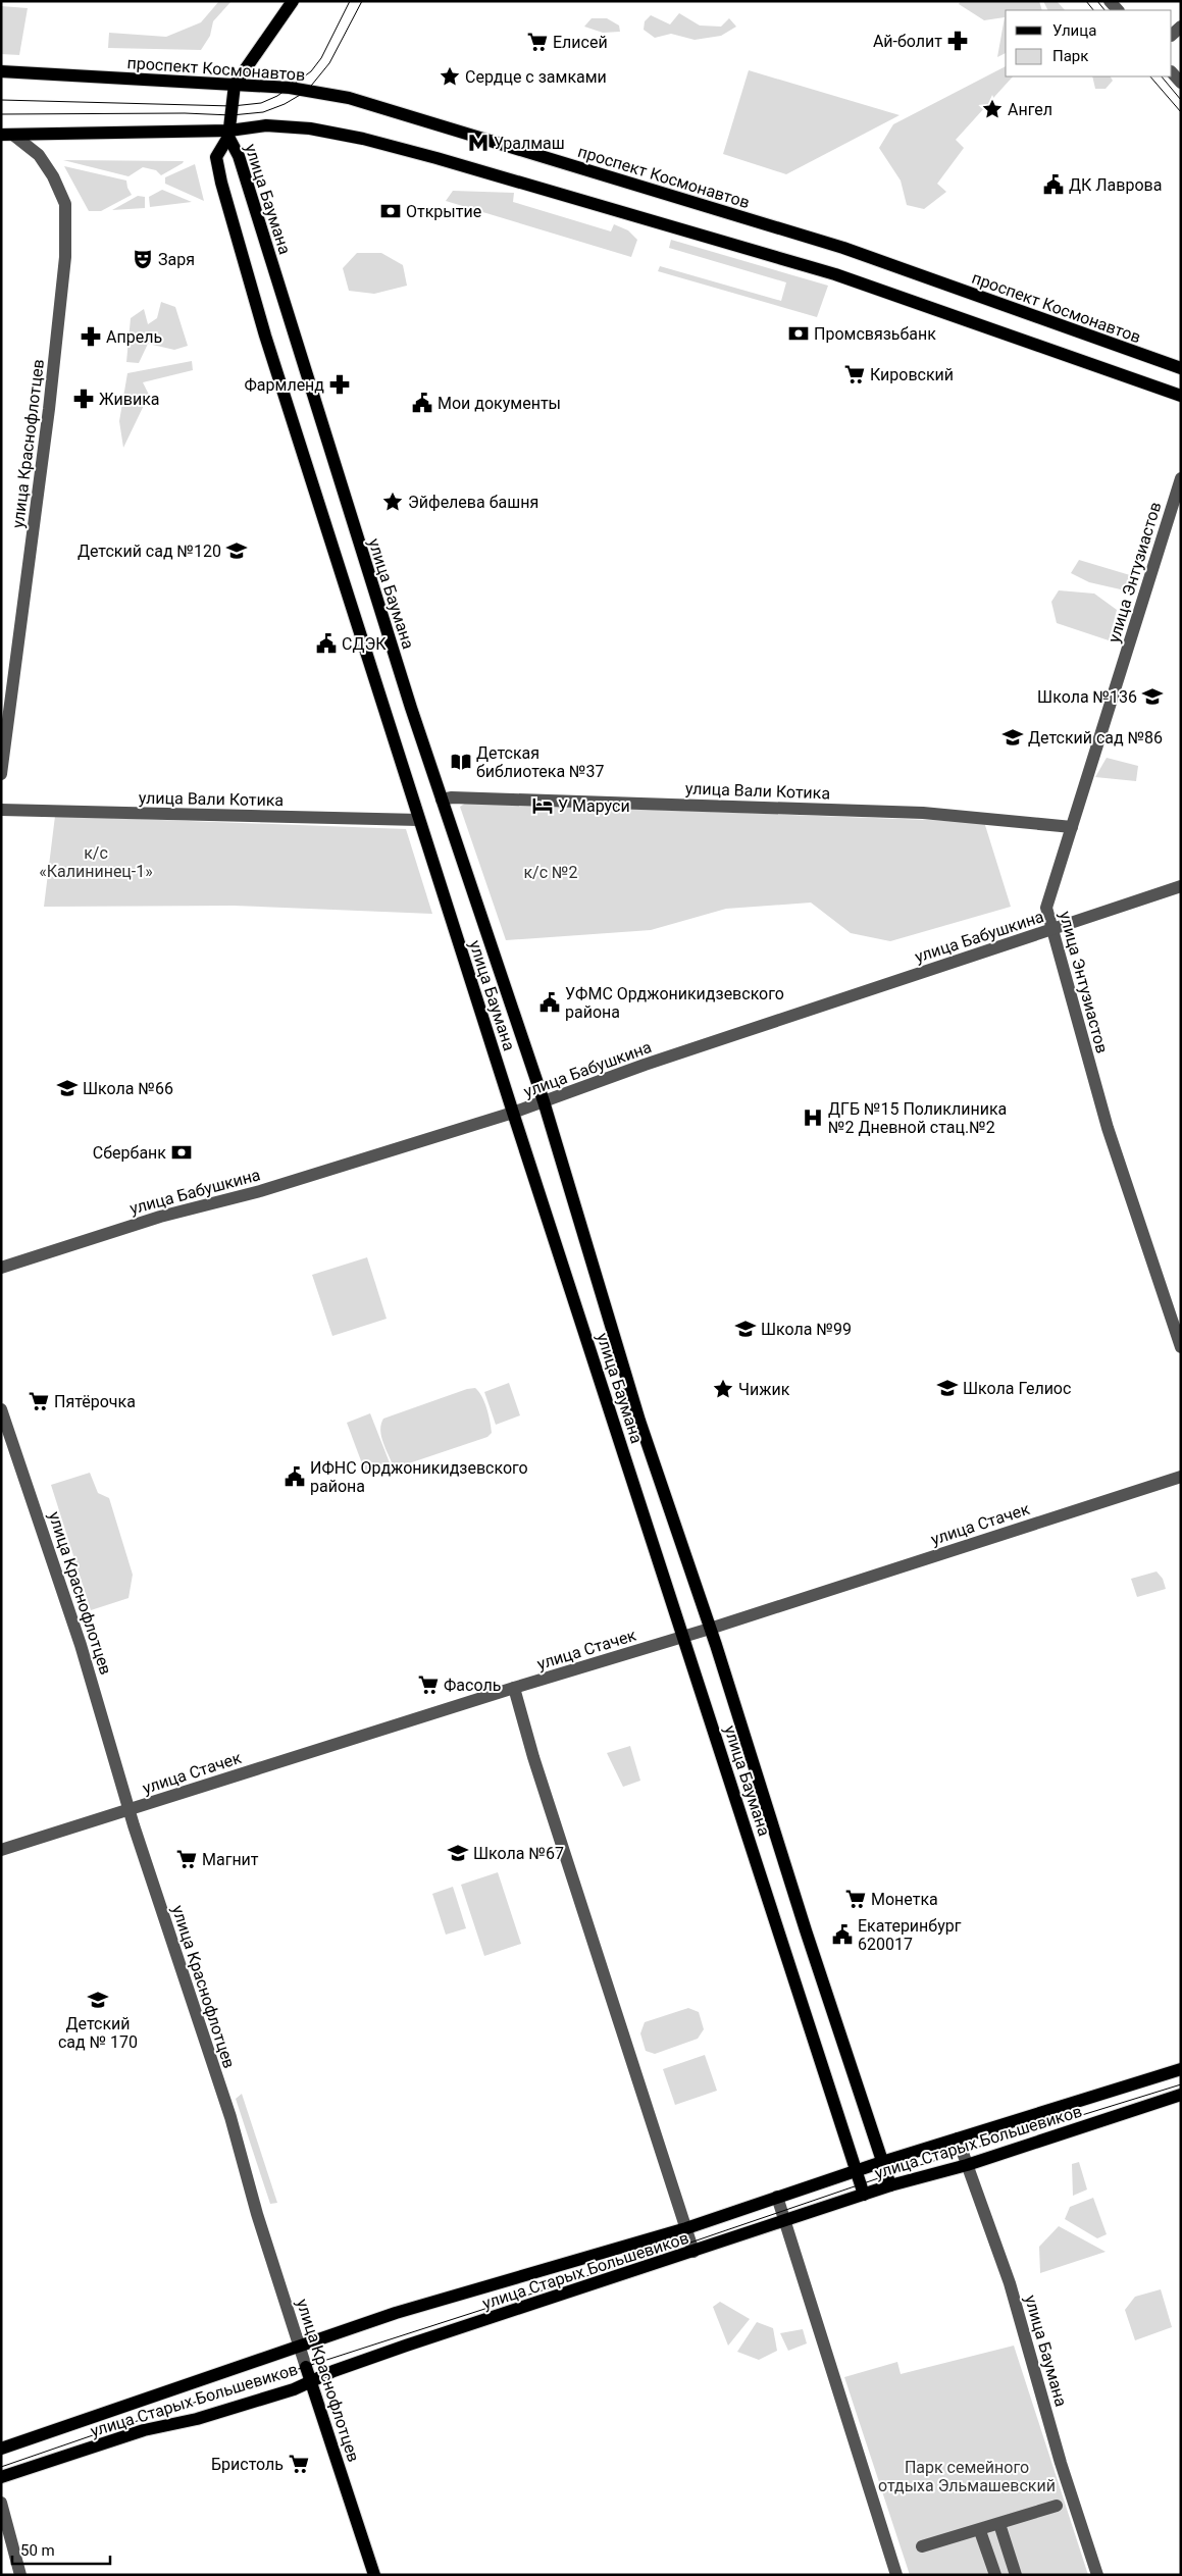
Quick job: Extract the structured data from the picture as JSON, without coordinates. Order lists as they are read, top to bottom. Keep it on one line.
{"streets":{"main road":["проспект Космонавтов","улица Баумана","улица Краснофлотцев","улица Старых Большевиков"],"street":["улица Энтузиастов","улица Вали Котика","улица Бабушкина","улица Стачек"]},"crossings":[["улица Баумана","улица Вали Котика"],["улица Баумана","улица Бабушкина"],["улица Баумана","улица Стачек"],["улица Баумана","улица Старых Большевиков"],["улица Краснофлотцев","улица Стачек"],["улица Краснофлотцев","улица Старых Большевиков"],["улица Энтузиастов","улица Вали Котика"],["улица Энтузиастов","улица Бабушкина"]],"parks":["к/с «Калининец-1»","к/с №2","Парк семейного отдыха Эльмашевский"],"places":{"pharmacy":["Ай-болит","Апрель","Фармленд","Живика"],"supermarket":["Елисей","Кировский","Пятёрочка","Фасоль","Магнит","Монетка","Бристоль"],"place":["Сердце с замками","Ангел","Эйфелева башня","Чижик"],"metro station":["Уралмаш"],"public building":["ДК Лаврова","Мои документы","СДЭК","УФМС Орджоникидзевского района","ИФНС Орджоникидзевского района","Екатеринбург 620017"],"bank":["Открытие","Промсвязьбанк","Сбербанк"],"theatre":["Заря"],"school or university":["Детский сад №120","Школа №136","Детский сад №86","Школа №66","Школа №99","Школа Гелиос","Школа №67","Детский сад № 170"],"library":["Детская библиотека №37"],"hotel":["У Маруси"],"hospital":["ДГБ №15 Поликлиника №2 Дневной стац.№2"]},"legend":["Улица","Парк"],"scale_bar":"50 m"}
